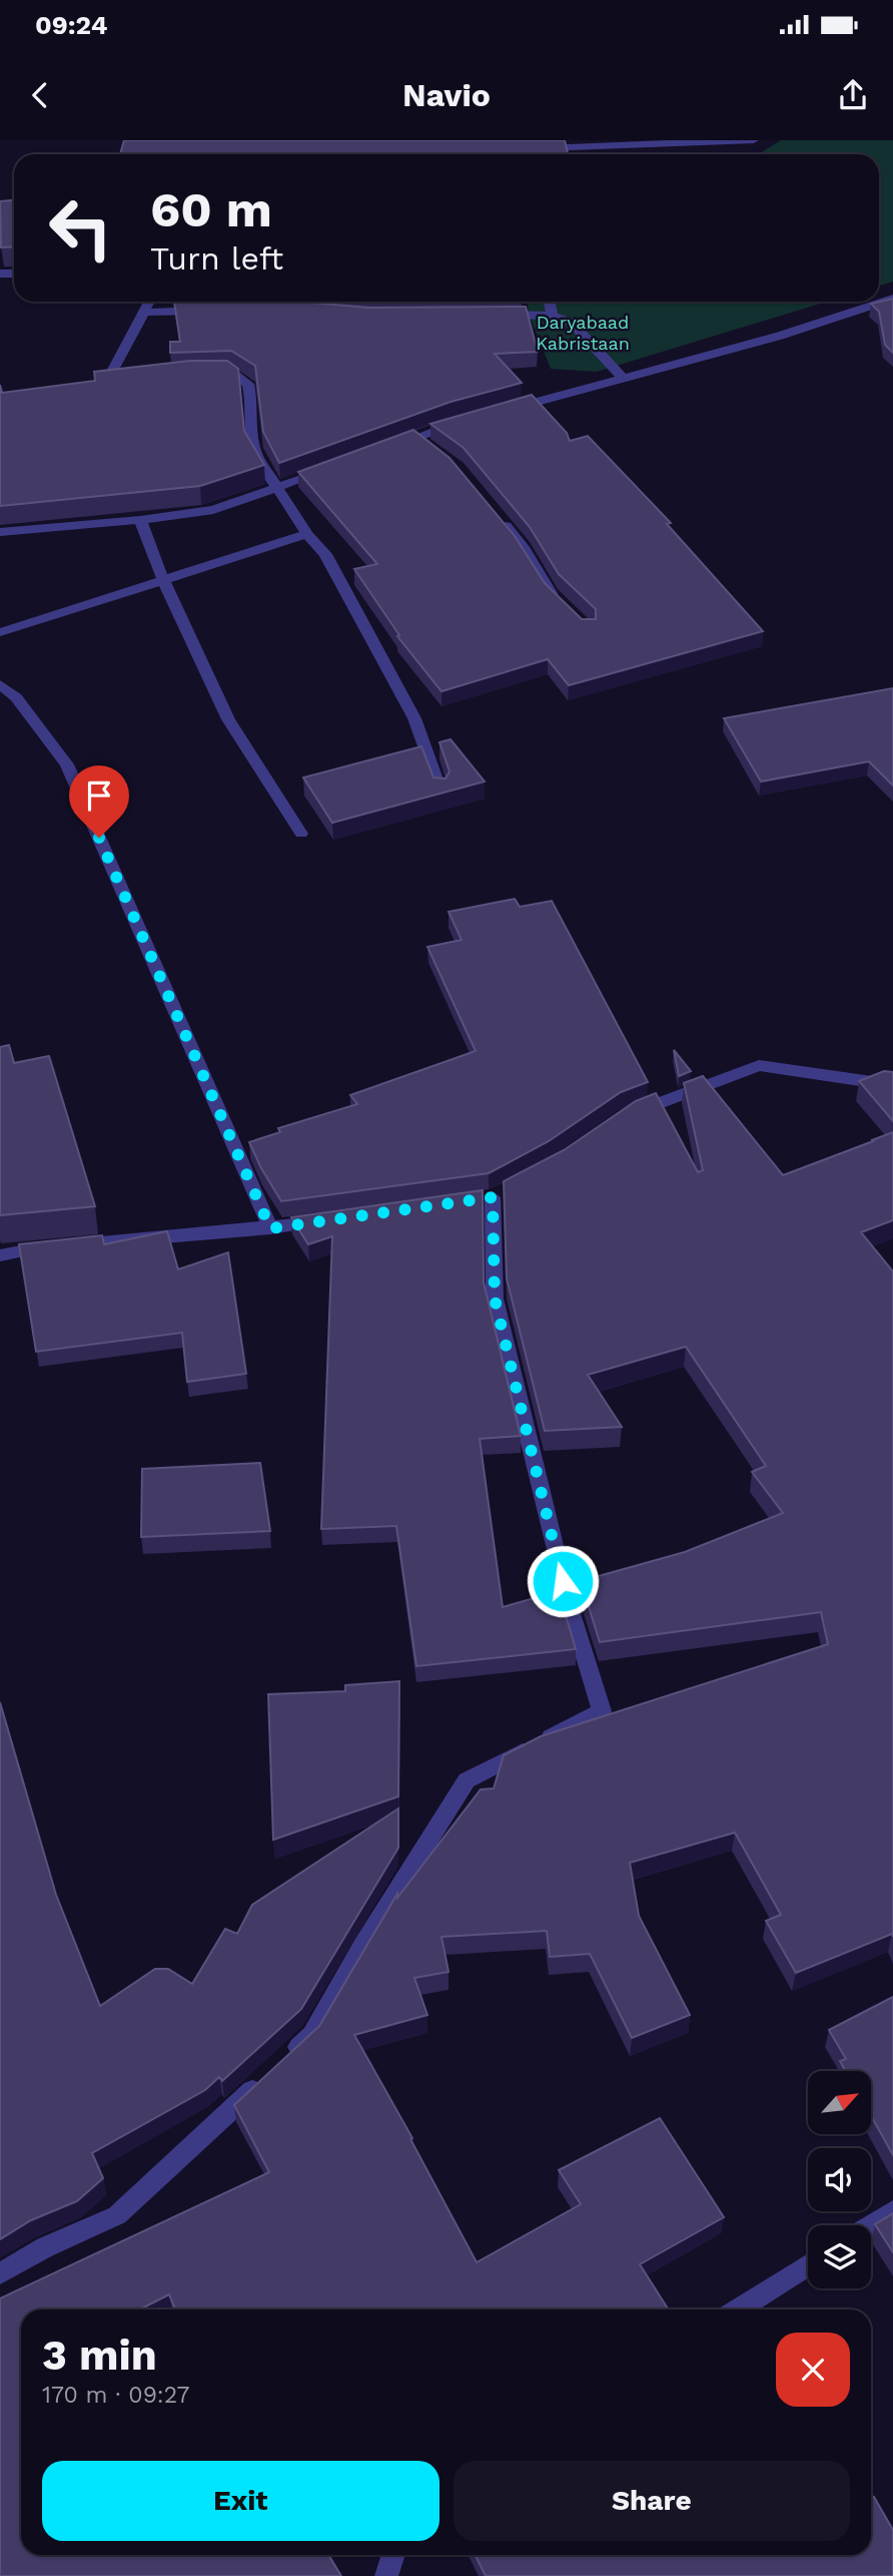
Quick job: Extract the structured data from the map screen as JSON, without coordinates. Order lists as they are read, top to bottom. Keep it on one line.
{"parks":["Daryabaad Kabristaan"],"north":"top right","page":{"status":"09:24","header":"Navio","turn":["60 m","Turn left"],"heading":["3 min","170 m · 09:27"],"buttons":["Exit","Share"]}}
